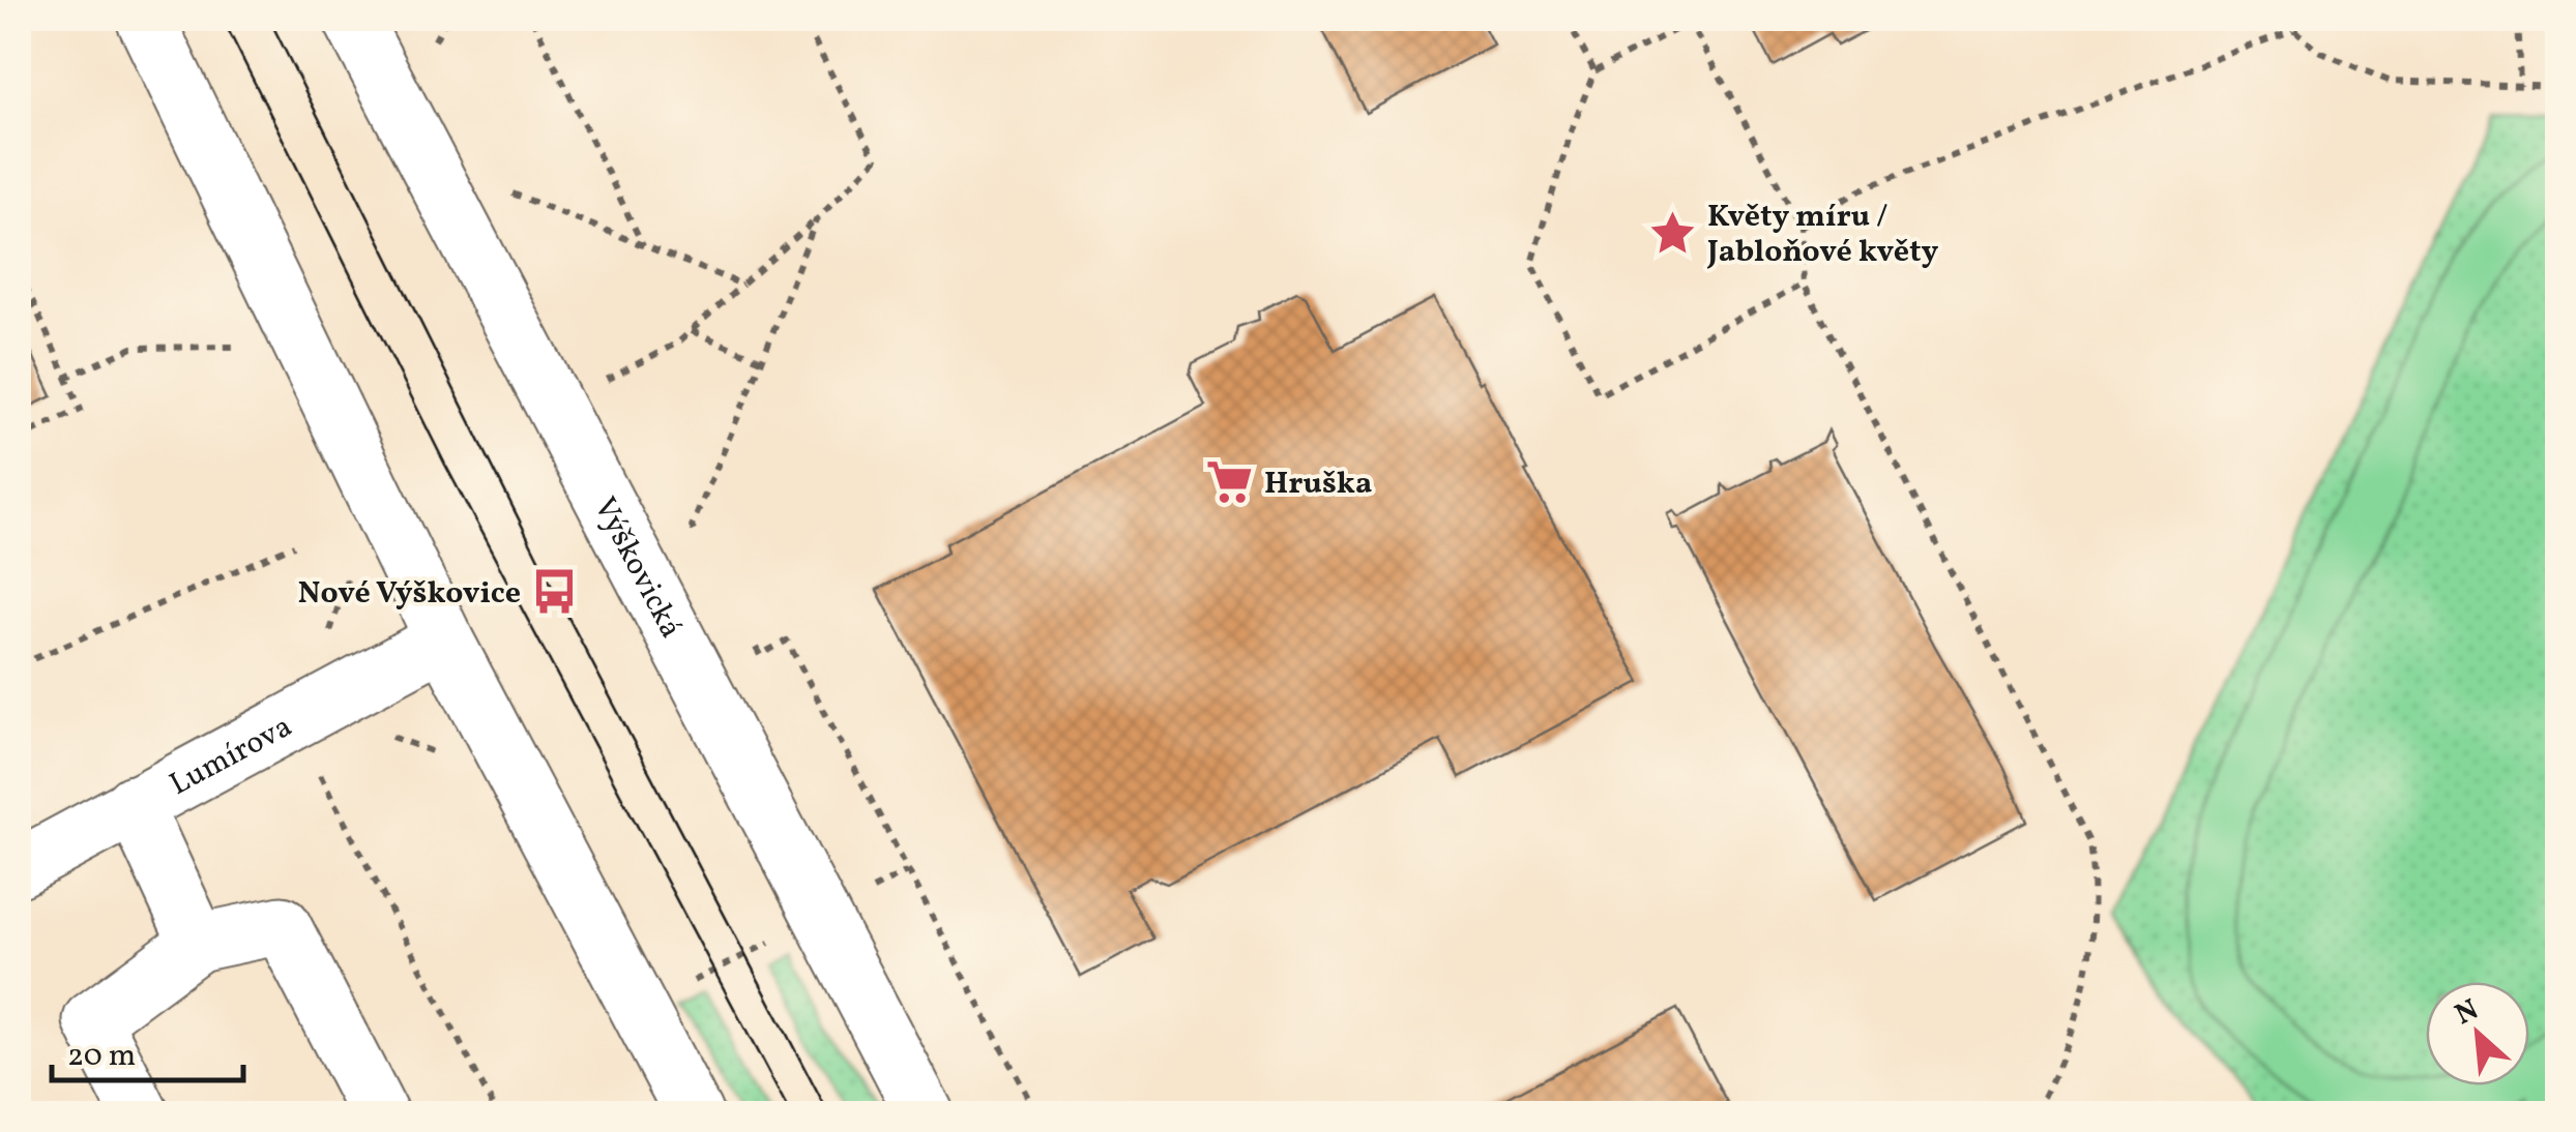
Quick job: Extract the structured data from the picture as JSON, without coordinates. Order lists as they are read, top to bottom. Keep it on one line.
{"streets":{"street":["Výškovická","Lumírova"]},"places":{"place":["Květy míru / Jabloňové květy"],"supermarket":["Hruška"],"bus stop":["Nové Výškovice"]},"scale_bar":"20 m","north":"top left"}
